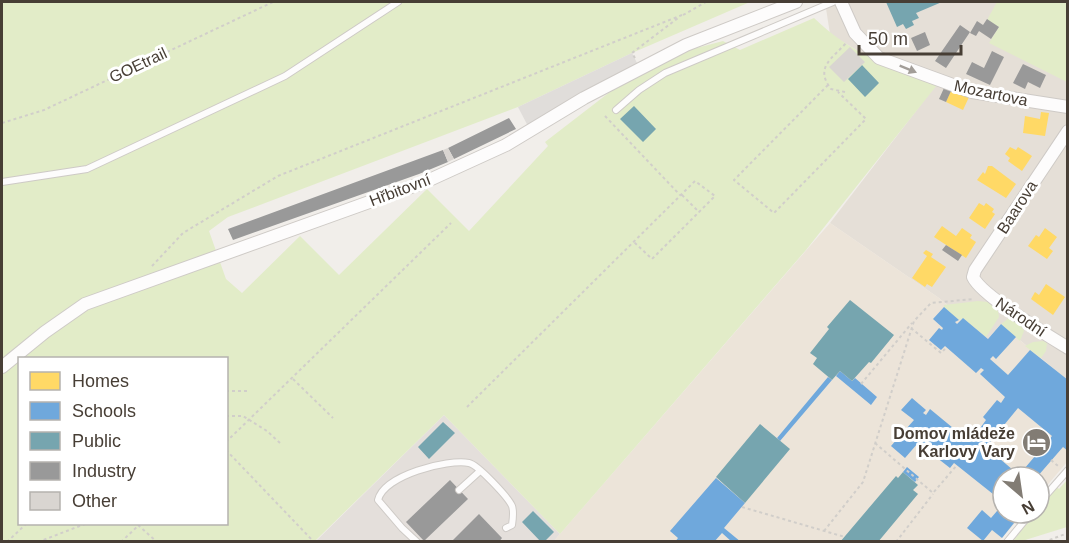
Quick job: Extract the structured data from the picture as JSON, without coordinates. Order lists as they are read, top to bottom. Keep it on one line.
{"streets":{"street":["Mozartova","Hřbitovní","Baarova","Národní"],"path":["GOEtrail"]},"crossings":[["Baarova","Národní"]],"one_way":["Mozartova"],"places":{"hotel":["Domov mládeže Karlovy Vary"]},"legend":["Homes","Schools","Public","Industry","Other"],"scale_bar":"50 m","north":"bottom right"}
